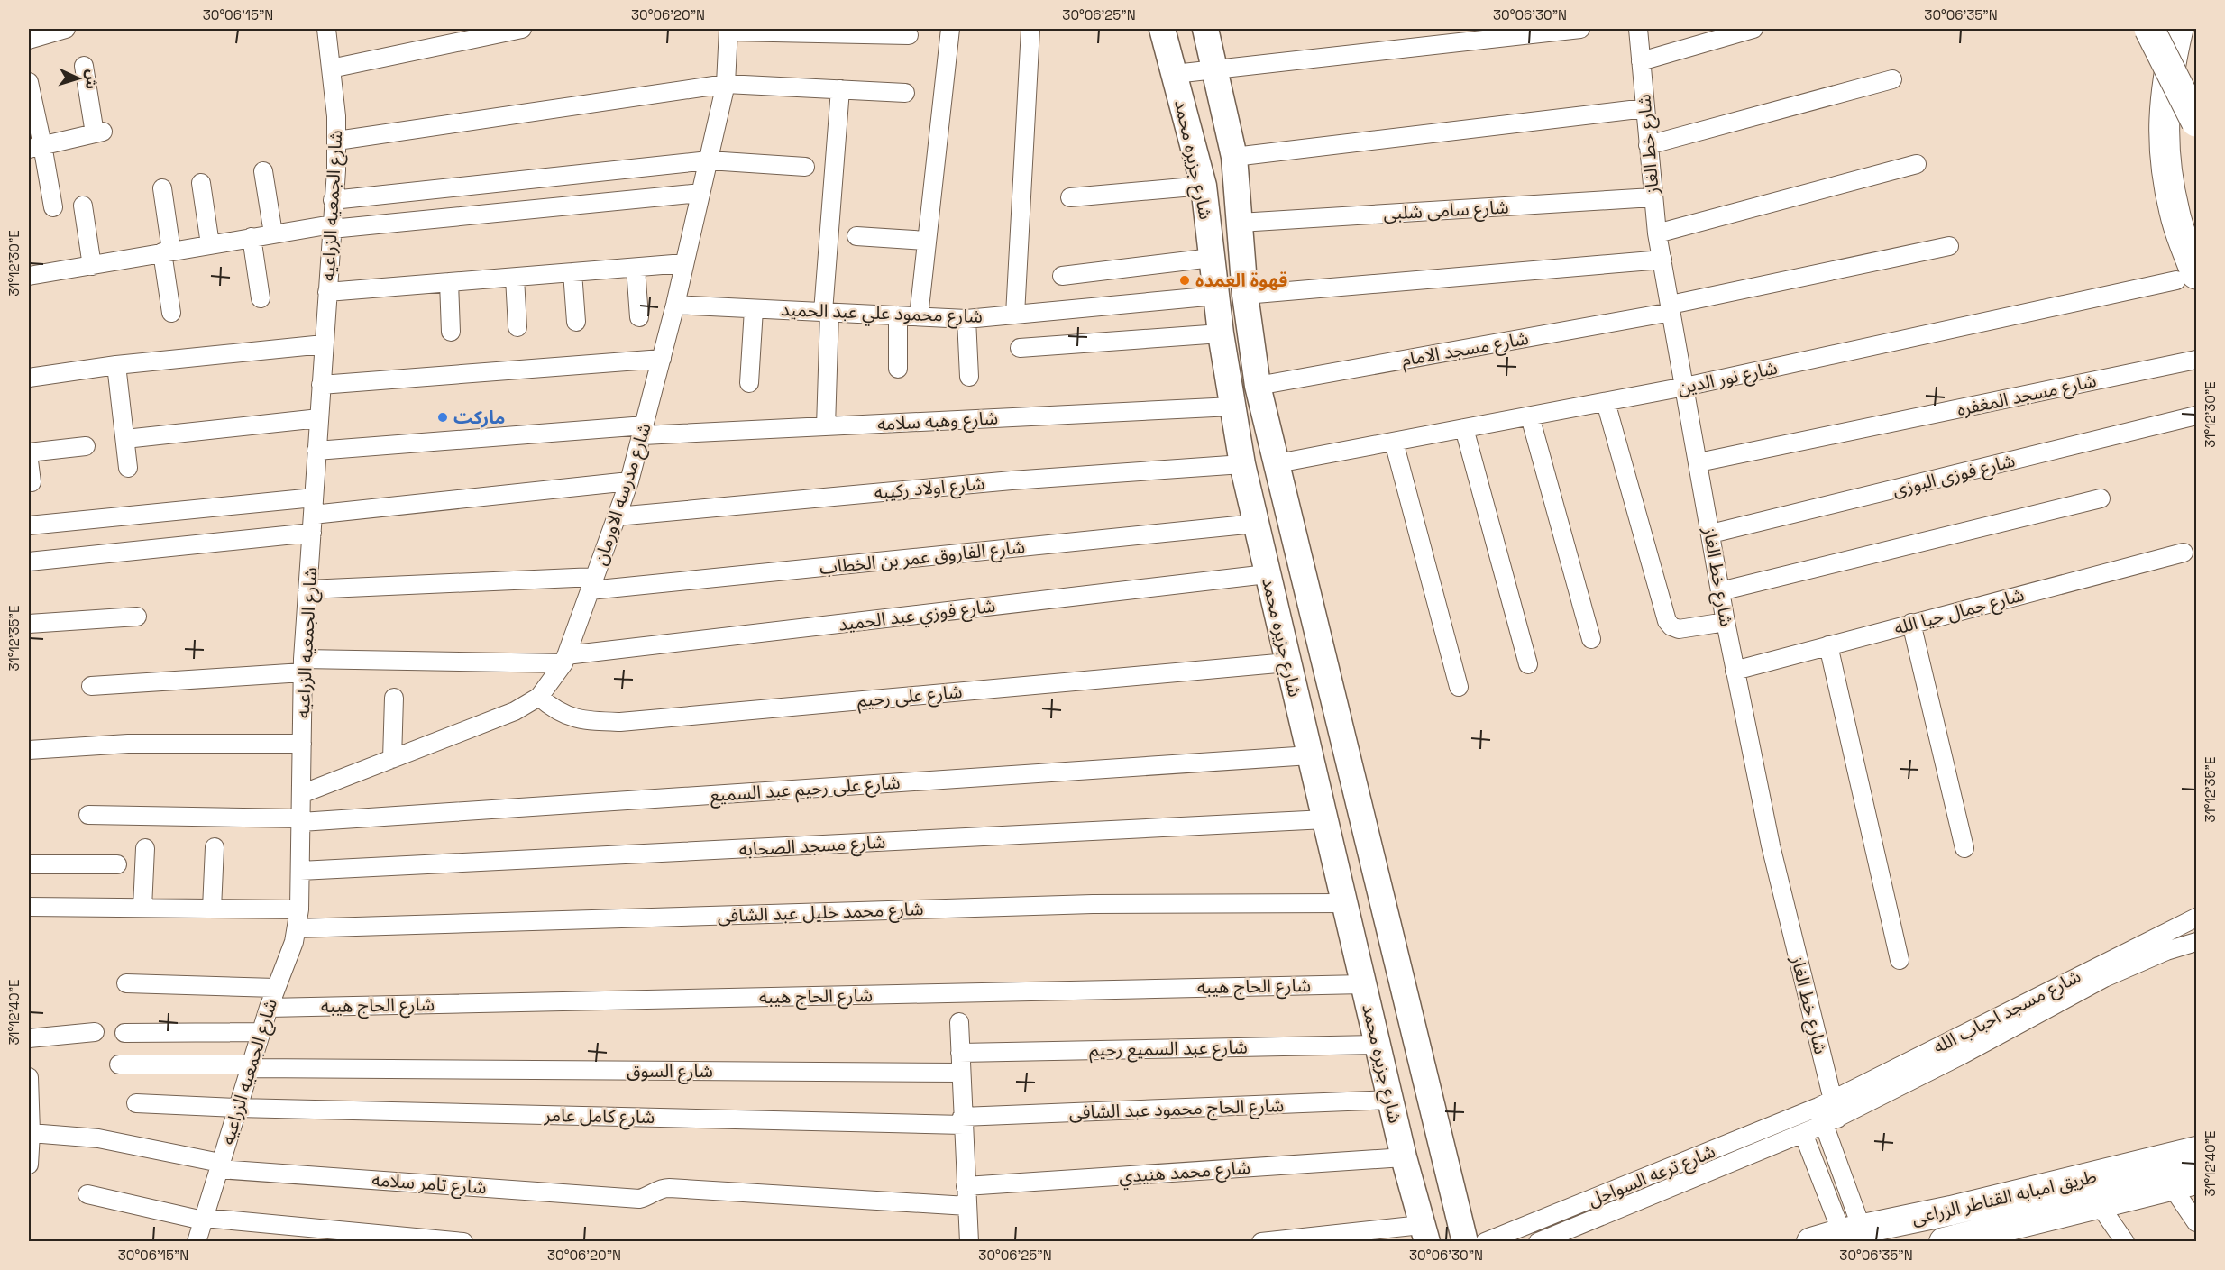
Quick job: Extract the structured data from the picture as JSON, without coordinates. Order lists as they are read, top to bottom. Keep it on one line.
{"streets":{"main road":["شارع جزيره محمد","طريق امبابه القناطر الزراعى"],"street":["شارع خط الغاز","شارع الجمعيه الزراعيه","شارع سامى شلبى","شارع محمود علي عبد الحميد","شارع مسجد الامام","شارع نور الدين","شارع مسجد المغفره","شارع وهبه سلامه","شارع فوزى البوزى","شارع اولاد ركيبه","شارع مدرسه الاورمان","شارع الفاروق عمر بن الخطاب","شارع جمال حيا الله","شارع فوزي عبد الحميد","شارع على رحيم","شارع على رحيم عبد السميع","شارع مسجد الصحابه","شارع محمد خليل عبد الشافى","شارع الحاج هيبه","شارع مسجد احباب الله","شارع عبد السميع رحيم","شارع السوق","شارع الحاج محمود عبد الشافى","شارع كامل عامر","شارع محمد هنيدي","شارع ترعه السواحل","شارع تامر سلامه"]},"crossings":[["شارع خط الغاز","شارع سامى شلبى"],["شارع خط الغاز","شارع مسجد الامام"],["شارع خط الغاز","شارع نور الدين"],["شارع خط الغاز","شارع مسجد المغفره"],["شارع خط الغاز","شارع فوزى البوزى"],["شارع خط الغاز","شارع جمال حيا الله"],["شارع خط الغاز","شارع مسجد احباب الله"],["شارع خط الغاز","شارع ترعه السواحل"],["شارع خط الغاز","طريق امبابه القناطر الزراعى"],["شارع جزيره محمد","شارع سامى شلبى"],["شارع جزيره محمد","شارع محمود علي عبد الحميد"],["شارع جزيره محمد","شارع مسجد الامام"],["شارع جزيره محمد","شارع نور الدين"],["شارع جزيره محمد","شارع وهبه سلامه"],["شارع جزيره محمد","شارع اولاد ركيبه"],["شارع جزيره محمد","شارع الفاروق عمر بن الخطاب"],["شارع جزيره محمد","شارع فوزي عبد الحميد"],["شارع جزيره محمد","شارع على رحيم"],["شارع جزيره محمد","شارع على رحيم عبد السميع"],["شارع جزيره محمد","شارع مسجد الصحابه"],["شارع جزيره محمد","شارع محمد خليل عبد الشافى"],["شارع جزيره محمد","شارع الحاج هيبه"],["شارع جزيره محمد","شارع عبد السميع رحيم"],["شارع جزيره محمد","شارع الحاج محمود عبد الشافى"],["شارع جزيره محمد","شارع محمد هنيدي"],["شارع الجمعيه الزراعيه","شارع وهبه سلامه"],["شارع الجمعيه الزراعيه","شارع مدرسه الاورمان"],["شارع الجمعيه الزراعيه","شارع الفاروق عمر بن الخطاب"],["شارع الجمعيه الزراعيه","شارع فوزي عبد الحميد"],["شارع الجمعيه الزراعيه","شارع على رحيم عبد السميع"],["شارع الجمعيه الزراعيه","شارع مسجد الصحابه"],["شارع الجمعيه الزراعيه","شارع محمد خليل عبد الشافى"],["شارع الجمعيه الزراعيه","شارع الحاج هيبه"],["شارع الجمعيه الزراعيه","شارع السوق"],["شارع الجمعيه الزراعيه","شارع كامل عامر"],["شارع الجمعيه الزراعيه","شارع تامر سلامه"],["شارع محمود علي عبد الحميد","شارع مدرسه الاورمان"],["شارع وهبه سلامه","شارع مدرسه الاورمان"],["شارع اولاد ركيبه","شارع مدرسه الاورمان"],["شارع مدرسه الاورمان","شارع الفاروق عمر بن الخطاب"],["شارع مدرسه الاورمان","شارع فوزي عبد الحميد"],["شارع مدرسه الاورمان","شارع على رحيم"],["شارع مسجد احباب الله","شارع ترعه السواحل"],["شارع الحاج محمود عبد الشافى","شارع كامل عامر"]],"places":["قهوة العمده","ماركت"],"north":"right","coordinates":["30°06'15\"N","30°06'20\"N","30°06'25\"N","30°06'30\"N","30°06'35\"N","31°12'30\"E","31°12'35\"E","31°12'40\"E"]}
